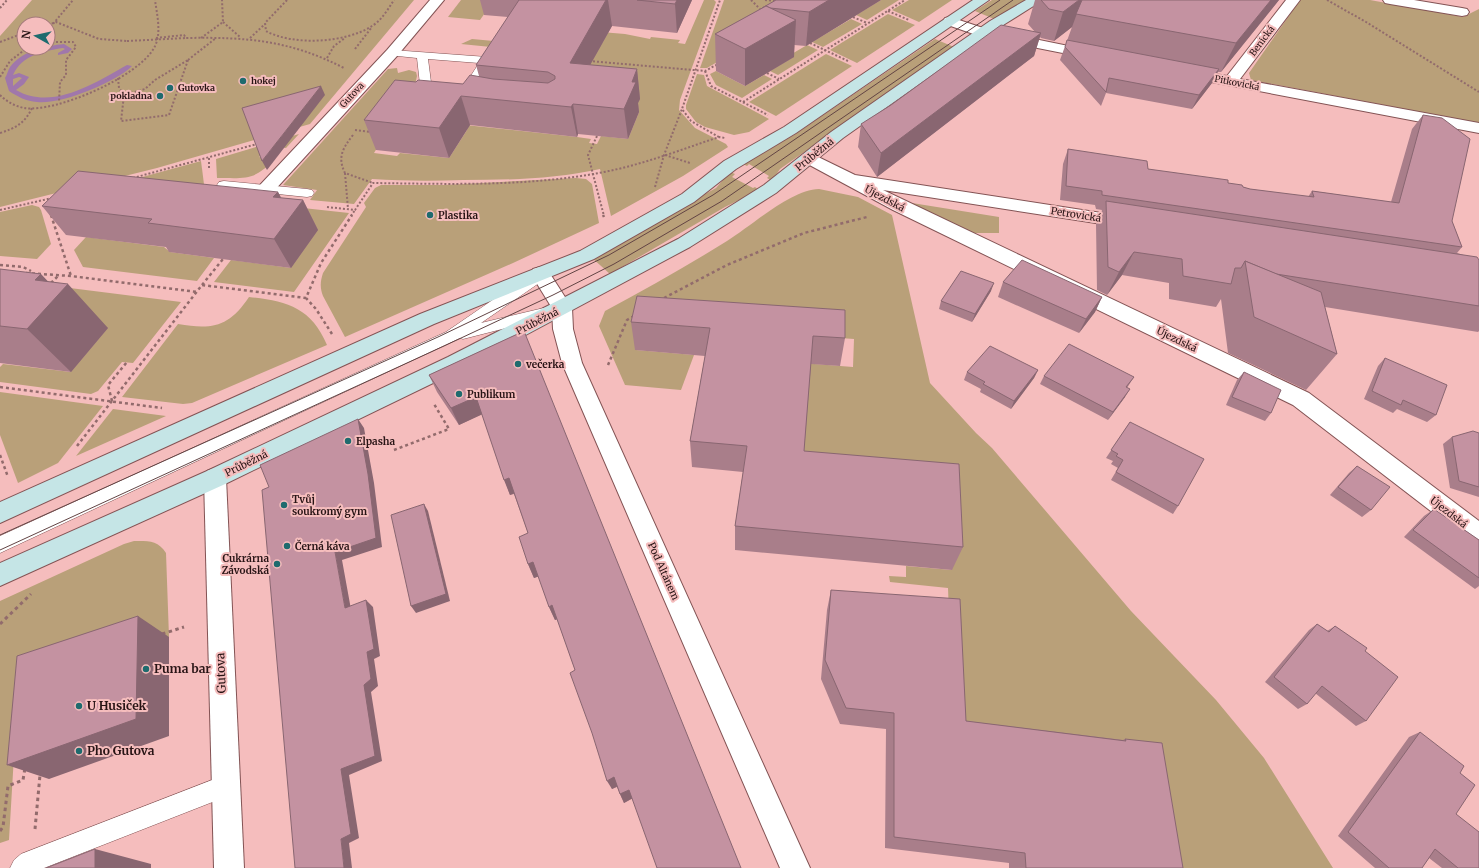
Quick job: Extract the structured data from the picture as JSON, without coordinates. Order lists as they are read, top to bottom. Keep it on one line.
{"streets":{"main road":["Průběžná"],"street":["Benická","Pitkovická","Gutova","Újezdská","Petrovická","Pod Altánem"]},"crossings":[["Benická","Pitkovická"],["Gutova","Průběžná"],["Průběžná","Petrovická"],["Průběžná","Pod Altánem"],["Újezdská","Petrovická"]],"places":["hokej","Gutovka","pokladna","Plastika","večerka","Publikum","Elpasha","Tvůj soukromý gym","Černá káva","Cukrárna Závodská","Puma bar","U Husiček","Pho Gutova"],"north":"left"}
